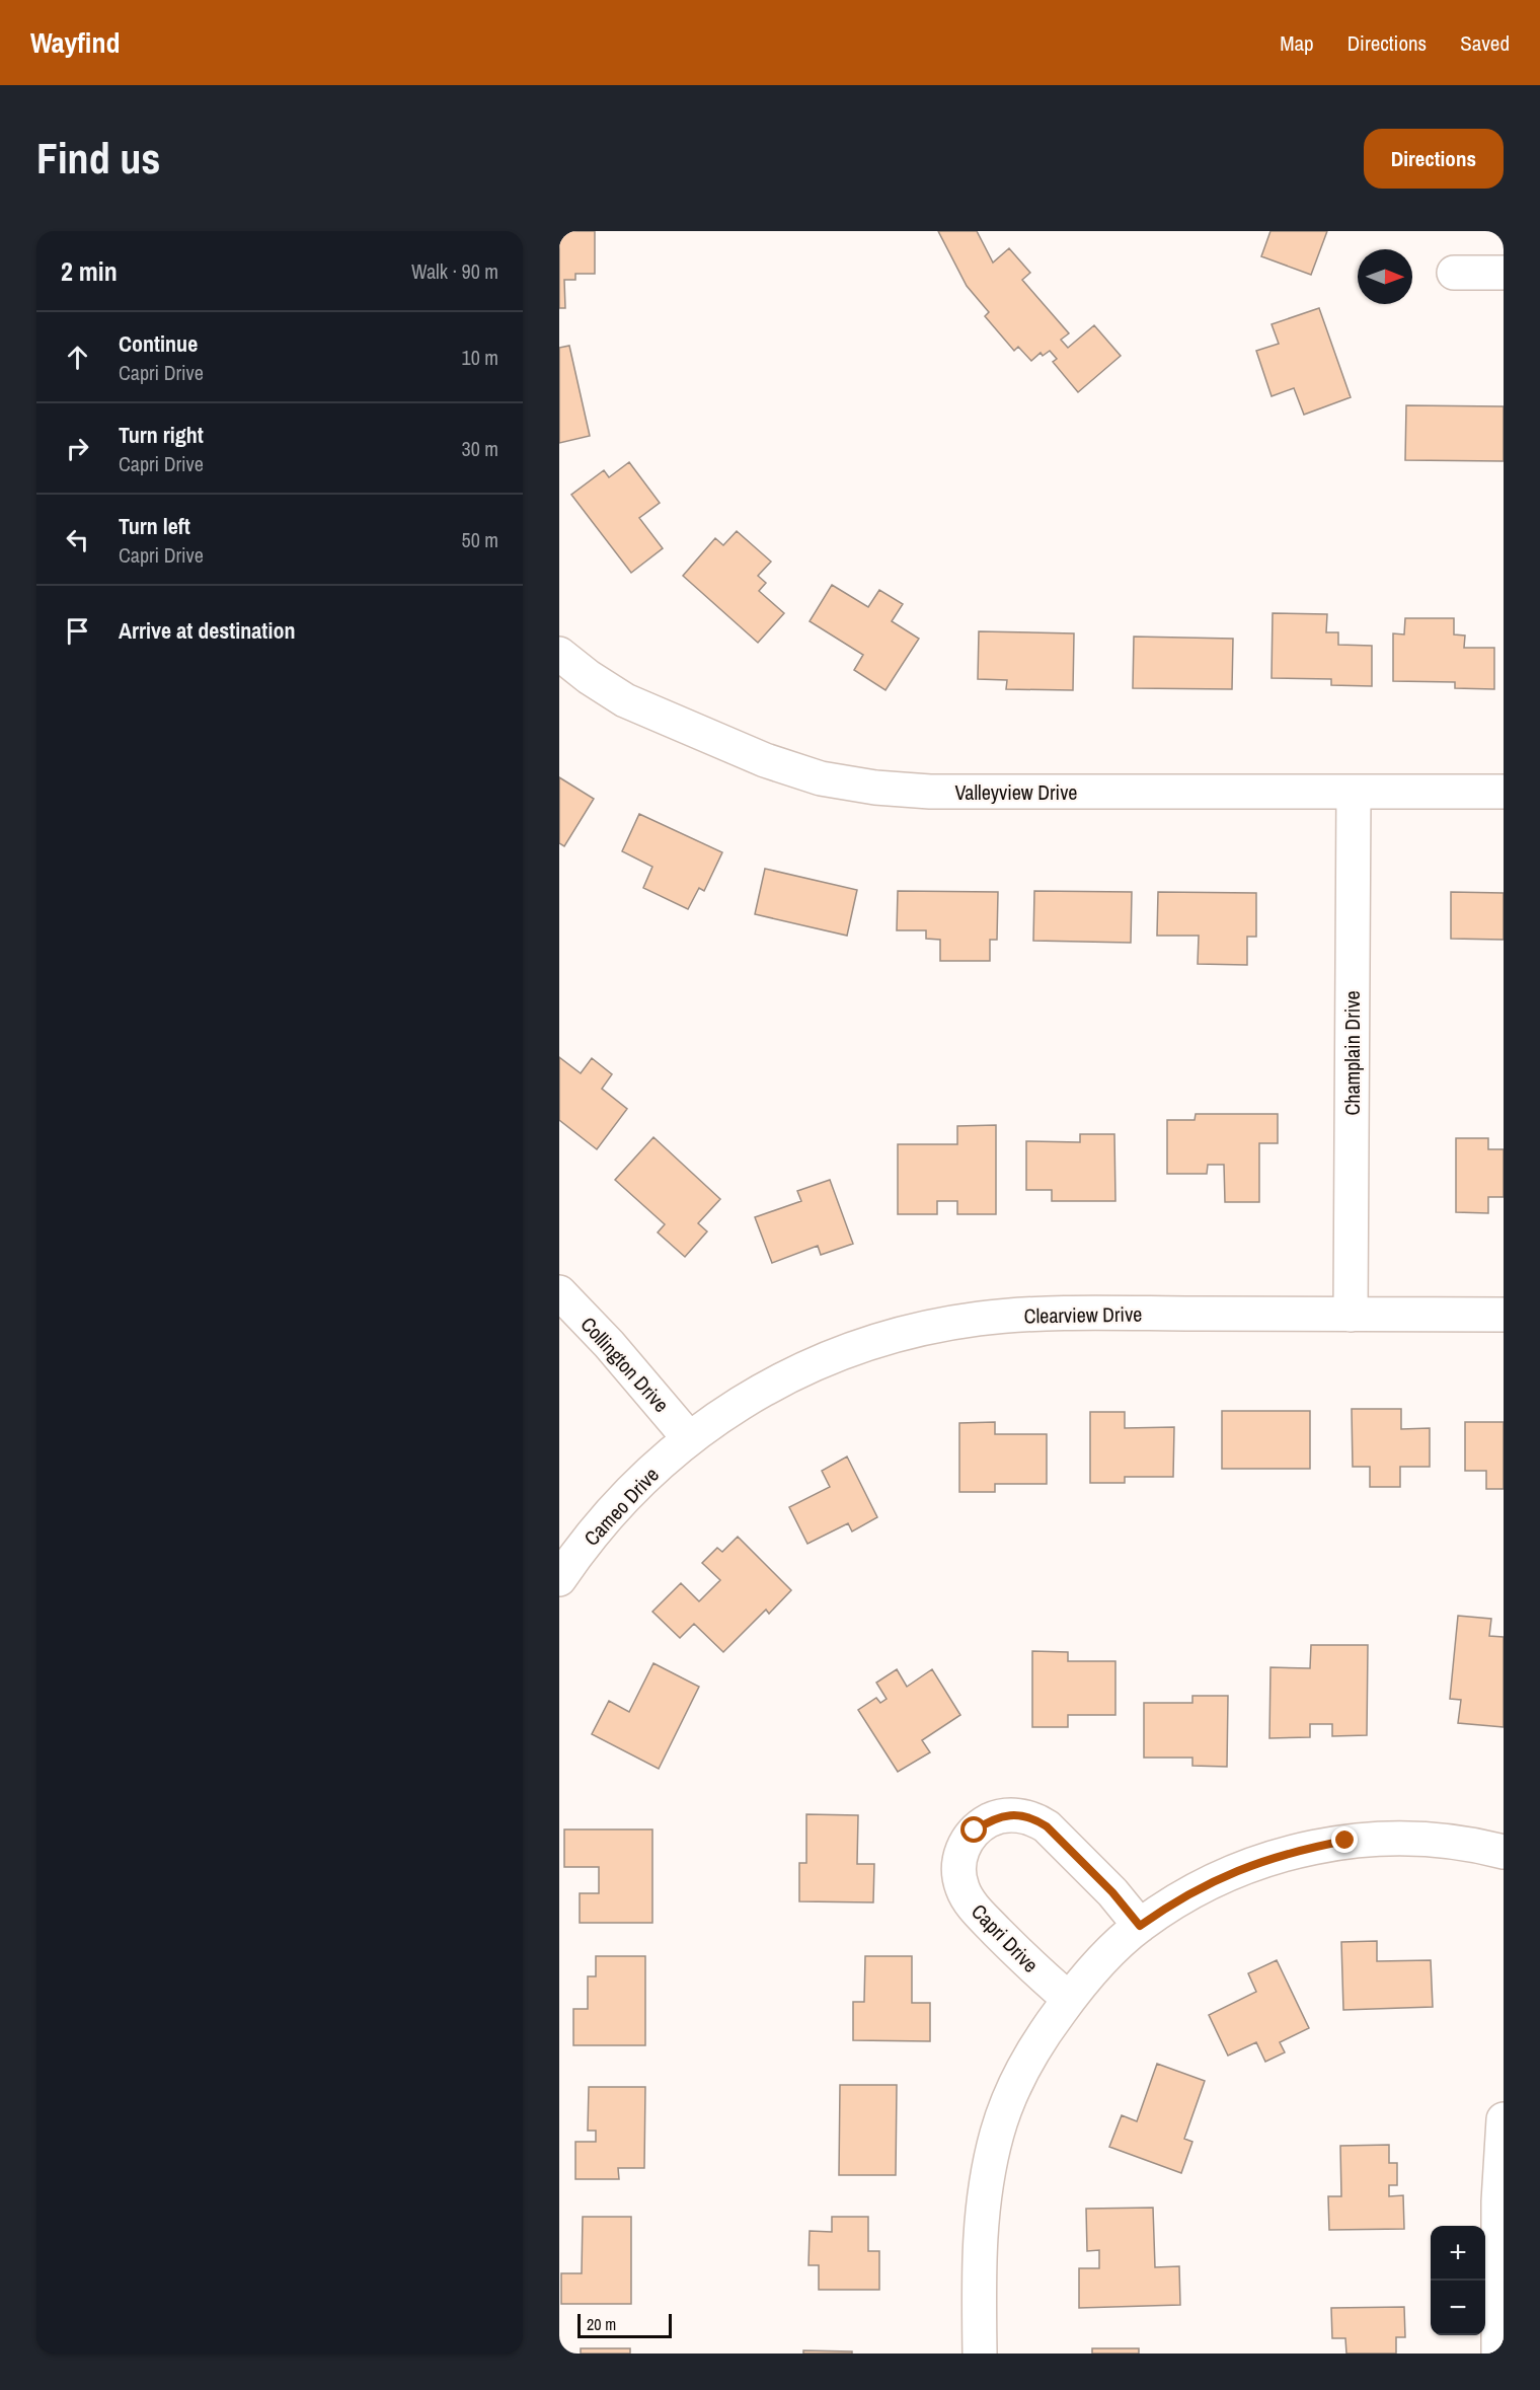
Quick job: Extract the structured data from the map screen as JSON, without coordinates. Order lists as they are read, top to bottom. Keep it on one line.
{"streets":{"street":["Valleyview Drive","Champlain Drive","Clearview Drive","Collington Drive","Cameo Drive","Capri Drive"]},"crossings":[["Valleyview Drive","Champlain Drive"],["Champlain Drive","Clearview Drive"],["Clearview Drive","Collington Drive"],["Clearview Drive","Cameo Drive"],["Collington Drive","Cameo Drive"]],"scale_bar":"20 m","north":"right","page":{"header":"Wayfind","nav":["Map","Directions","Saved"],"buttons":"Directions","title":"Find us","heading":["2 min","Walk · 90 m"],"list":[["Continue","Capri Drive","10 m"],["Turn right","Capri Drive","30 m"],["Turn left","Capri Drive","50 m"],"Arrive at destination"],"map_buttons":["+","−"],"scale":"20 m"}}
